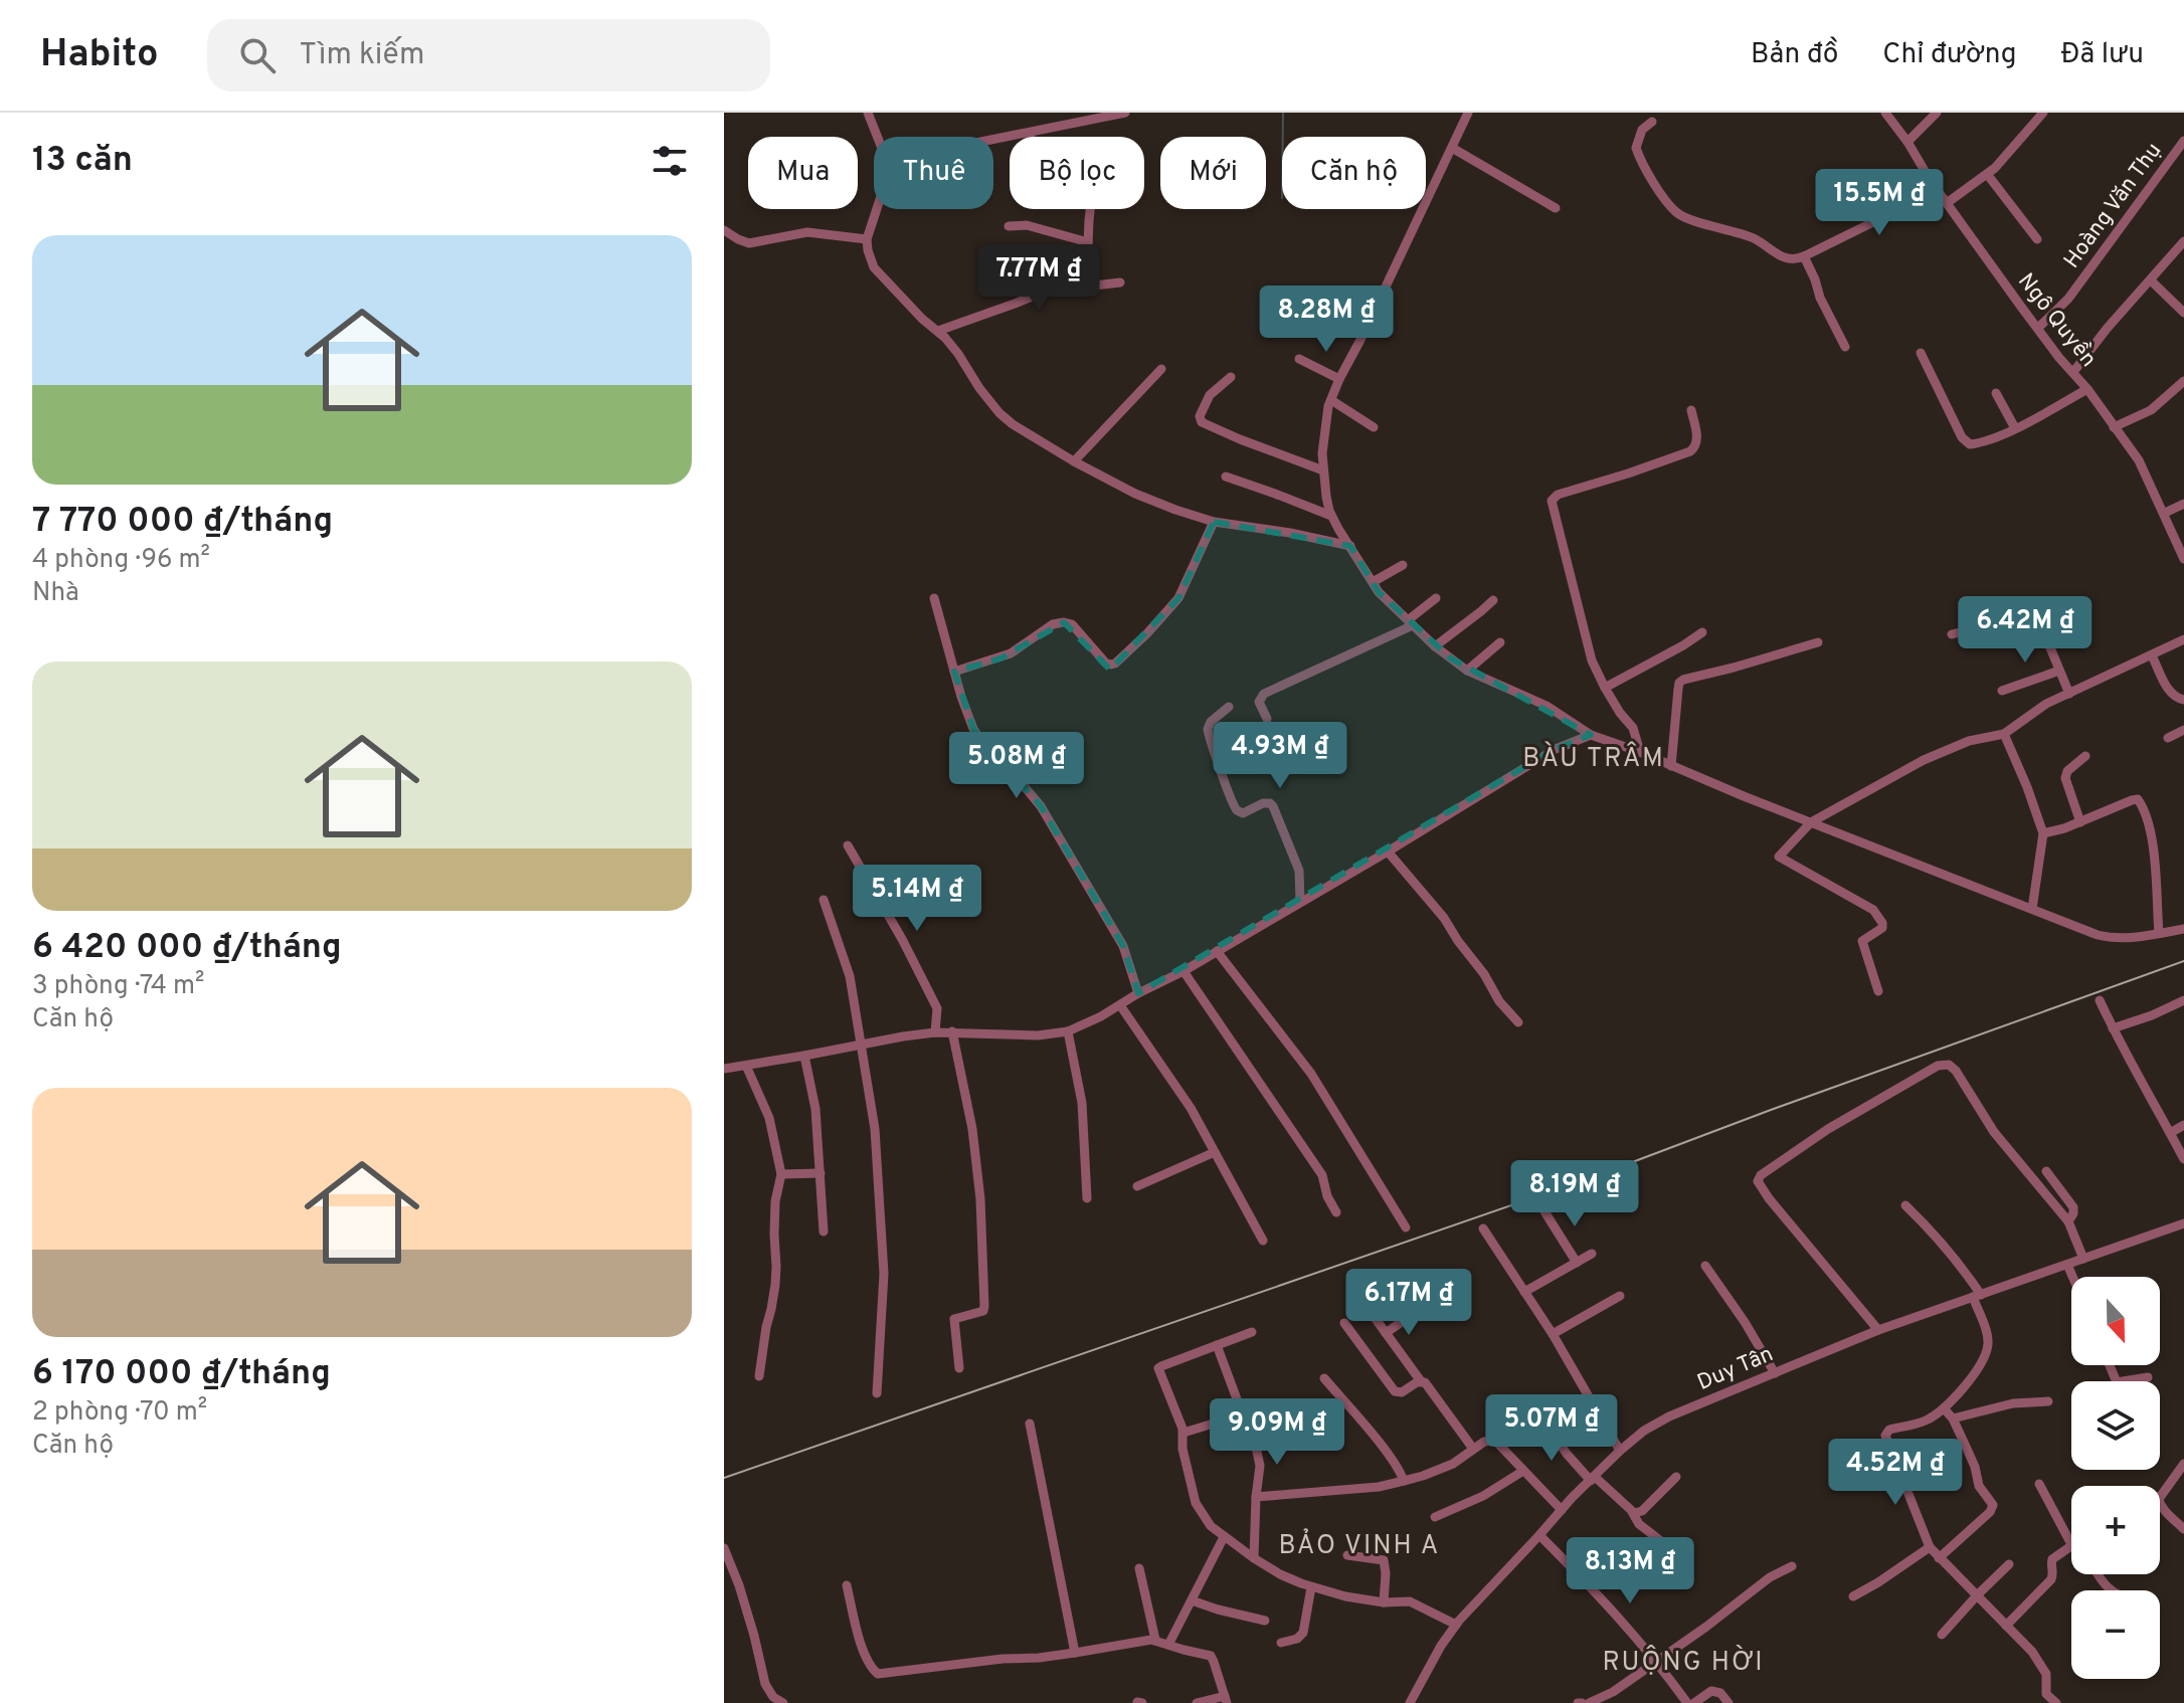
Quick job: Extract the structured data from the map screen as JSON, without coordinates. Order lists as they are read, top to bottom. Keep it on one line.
{"streets":{"street":["Hoàng Văn Thụ","Ngô Quyền","Duy Tân"]},"crossings":[["Hoàng Văn Thụ","Ngô Quyền"]],"districts":["BÀU TRÂM","BẢO VINH A","RUỘNG HỜI"],"north":"bottom","page":{"header":"Habito","search":"Tìm kiếm","nav":["Bản đồ","Chỉ đường","Đã lưu"],"heading":"13 căn","chip":["Mua","Thuê","Bộ lọc","Mới","Căn hộ"],"price":["15.5M ₫","7.77M ₫","8.28M ₫","6.42M ₫","4.93M ₫","5.08M ₫","5.14M ₫","8.19M ₫","6.17M ₫","5.07M ₫","9.09M ₫","4.52M ₫","8.13M ₫"],"list":[{"name":"7 770 000 ₫/tháng","note":"4 phòng · 96 m² · Nhà"},{"name":"6 420 000 ₫/tháng","note":"3 phòng · 74 m² · Căn hộ"},{"name":"6 170 000 ₫/tháng","note":"2 phòng · 70 m² · Căn hộ"}],"map_buttons":["+","−"]}}
